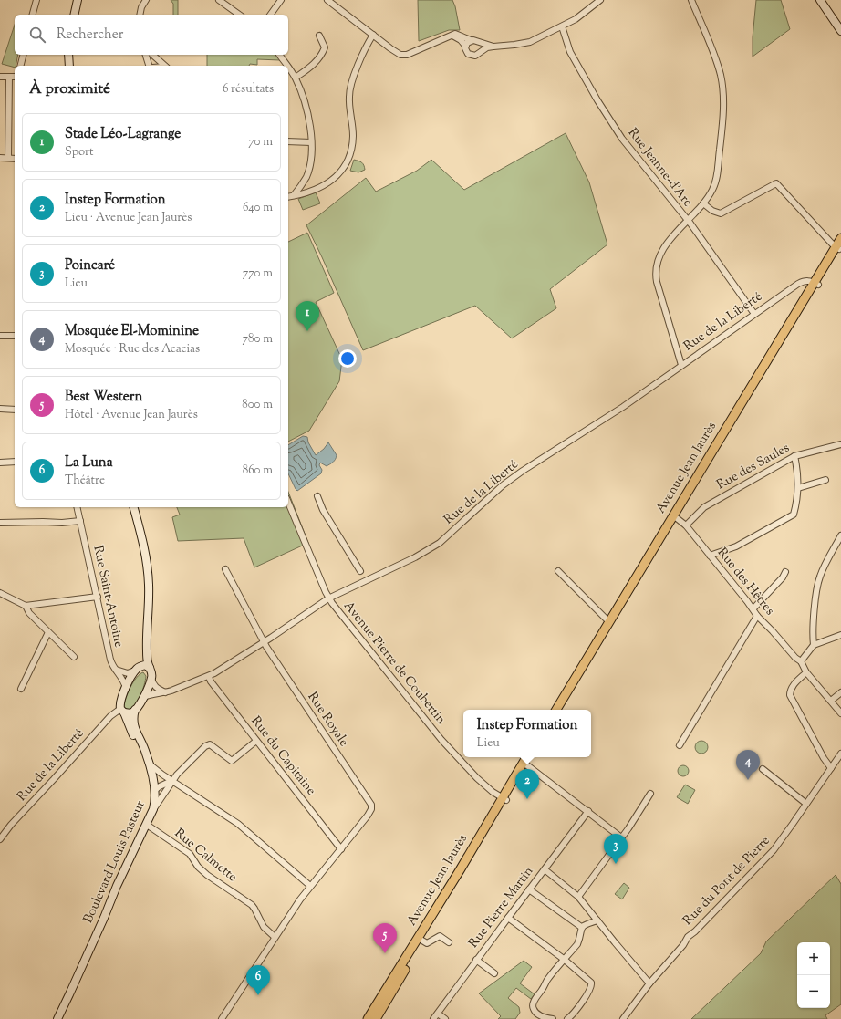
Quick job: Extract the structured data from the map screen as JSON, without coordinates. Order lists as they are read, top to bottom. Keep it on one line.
{"streets":{"main road":["Avenue Jean Jaurès","Boulevard Louis Pasteur"],"street":["Rue Jeanne-d'Arc","Rue de la Liberté","Rue des Saules","Rue des Hêtres","Rue Saint-Antoine","Avenue Pierre de Coubertin","Rue Royale","Rue du Capitaine","Rue Calmette","Rue du Pont de Pierre","Rue Pierre Martin"]},"crossings":[["Rue Jeanne-d'Arc","Rue de la Liberté"],["Rue de la Liberté","Avenue Jean Jaurès"],["Rue de la Liberté","Avenue Pierre de Coubertin"],["Rue de la Liberté","Rue Royale"],["Rue de la Liberté","Rue du Capitaine"],["Rue des Saules","Rue des Hêtres"],["Avenue Jean Jaurès","Rue des Hêtres"],["Avenue Jean Jaurès","Avenue Pierre de Coubertin"],["Rue Royale","Rue du Capitaine"],["Rue Calmette","Boulevard Louis Pasteur"]],"page":{"search":"Rechercher","heading":["À proximité","6 résultats"],"list":[{"mark":"1","name":"Stade Léo-Lagrange","note":"Sport","value":"70 m"},{"mark":"2","name":"Instep Formation","note":"Lieu · Avenue Jean Jaurès","value":"640 m"},{"mark":"3","name":"Poincaré","note":"Lieu","value":"770 m"},{"mark":"4","name":"Mosquée El-Mominine","note":"Mosquée · Rue des Acacias","value":"780 m"},{"mark":"5","name":"Best Western","note":"Hôtel · Avenue Jean Jaurès","value":"800 m"},{"mark":"6","name":"La Luna","note":"Théâtre","value":"860 m"}],"pins":["1","4","2","3","5","6"],"popup":["Instep Formation","Lieu"],"map_buttons":["+","−"]}}
